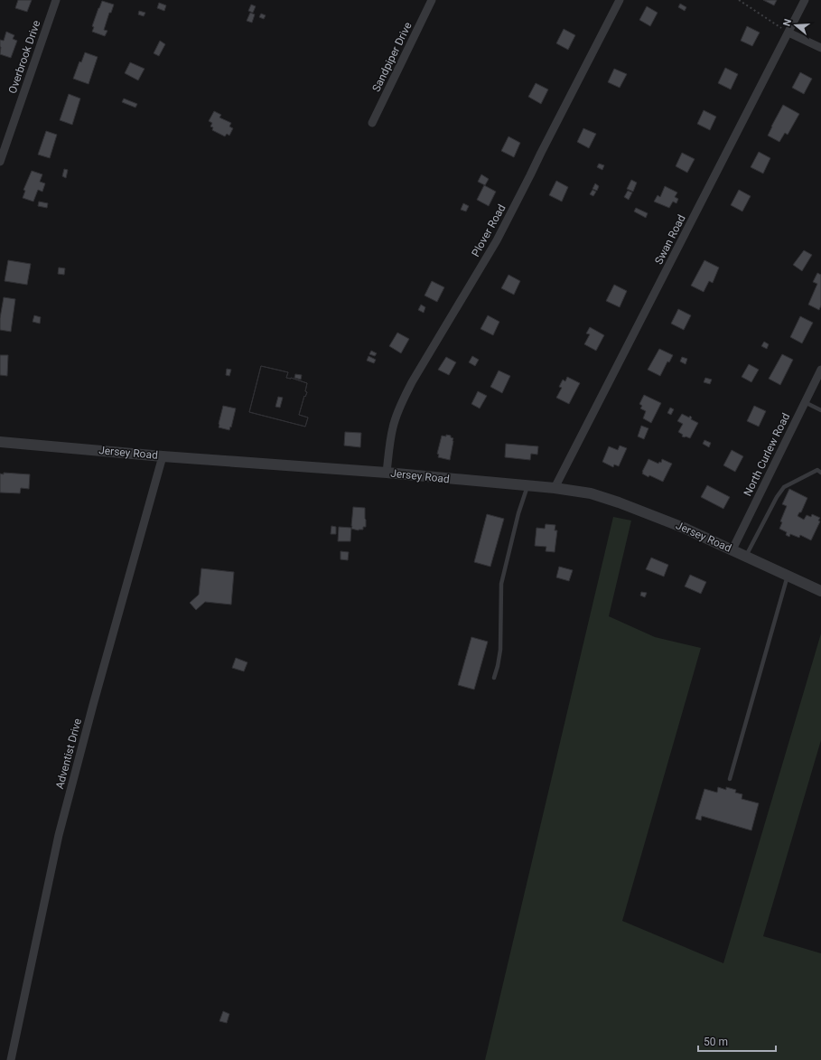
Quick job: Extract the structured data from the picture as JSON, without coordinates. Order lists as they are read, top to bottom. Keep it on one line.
{"streets":{"street":["Overbrook Drive","Sandpiper Drive","Plover Road","Swan Road","Jersey Road","North Curlew Road","Adventist Drive"]},"crossings":[["Plover Road","Jersey Road"],["Swan Road","Jersey Road"],["Jersey Road","North Curlew Road"],["Jersey Road","Adventist Drive"]],"scale_bar":"50 m","north":"left"}
